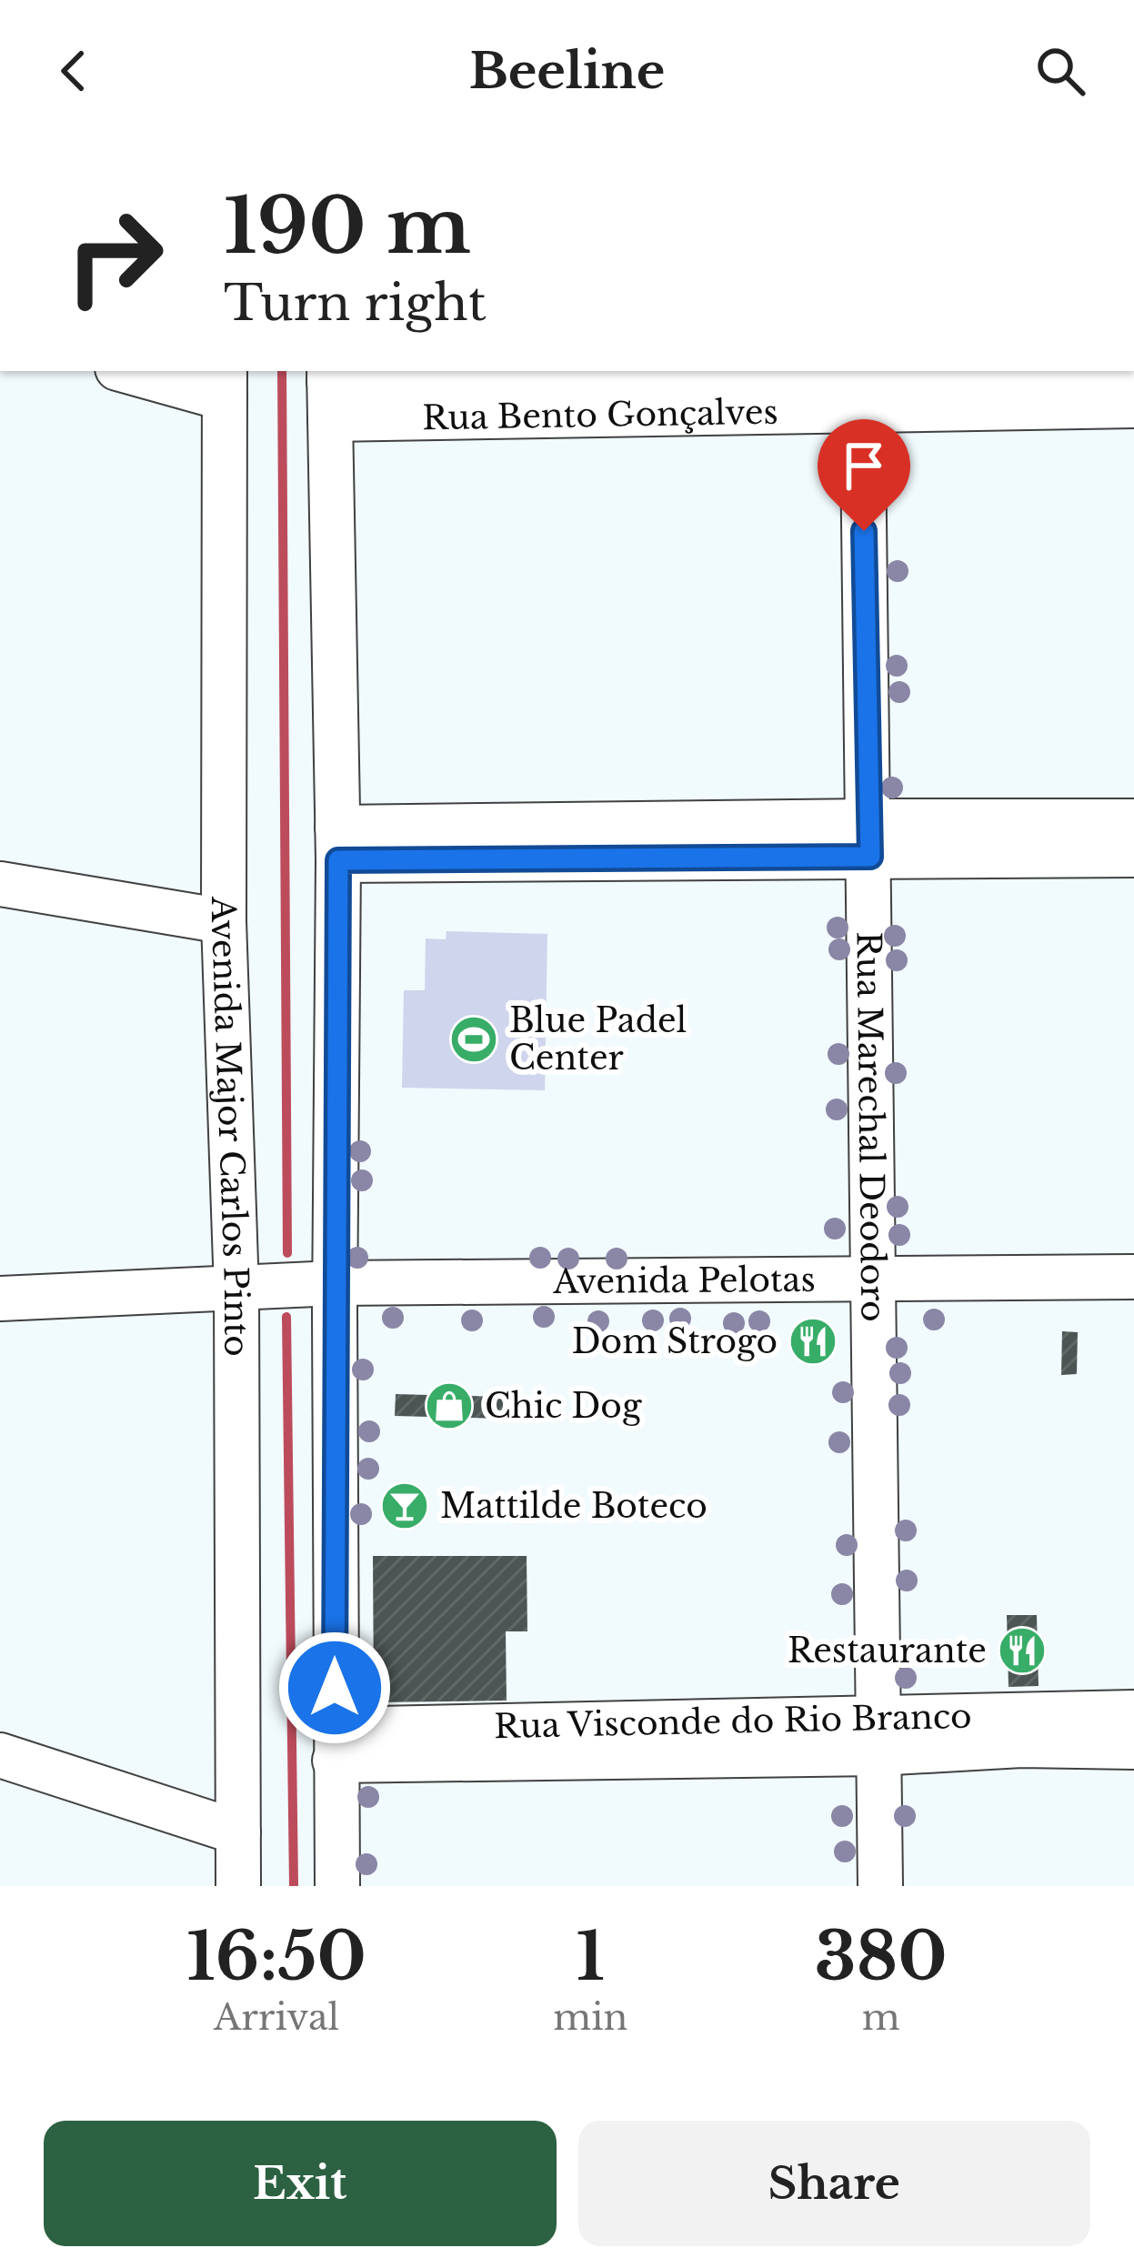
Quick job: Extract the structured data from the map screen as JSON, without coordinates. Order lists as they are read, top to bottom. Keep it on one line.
{"streets":{"street":["Rua Bento Gonçalves","Rua Marechal Deodoro","Avenida Major Carlos Pinto","Avenida Pelotas","Rua Visconde do Rio Branco"]},"crossings":[["Rua Bento Gonçalves","Rua Marechal Deodoro"],["Rua Marechal Deodoro","Avenida Pelotas"],["Rua Marechal Deodoro","Rua Visconde do Rio Branco"],["Avenida Major Carlos Pinto","Avenida Pelotas"]],"places":{"sports":["Blue Padel Center"],"restaurant":["Dom Strogo","Restaurante"],"shop":["Chic Dog"],"bar":["Mattilde Boteco"]},"page":{"header":"Beeline","turn":["190 m","Turn right"],"eta":["16:50","Arrival","1","min","380","m"],"buttons":["Exit","Share"]}}
